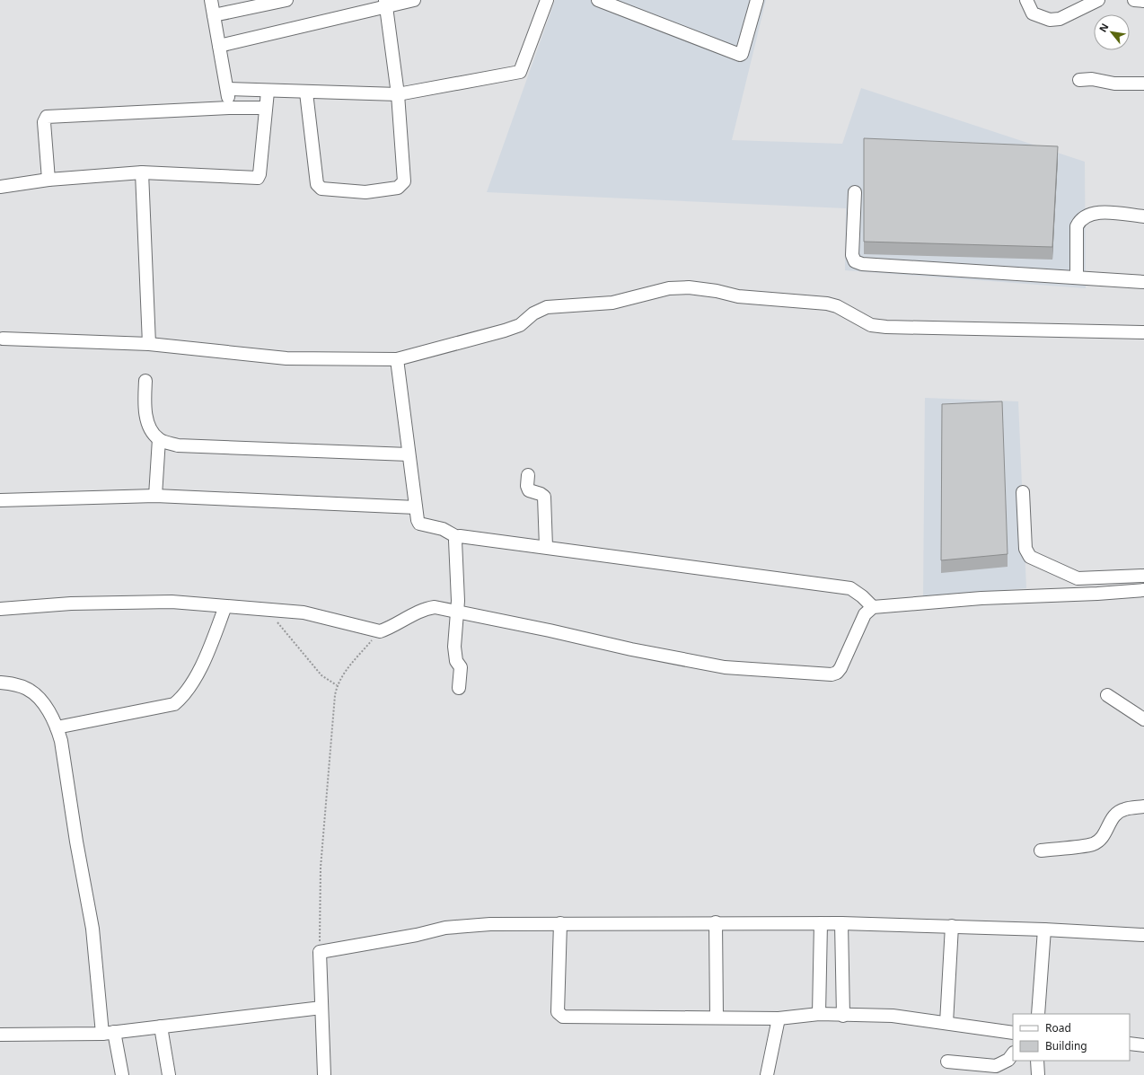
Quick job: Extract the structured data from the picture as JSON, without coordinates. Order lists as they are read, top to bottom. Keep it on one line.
{"legend":["Road","Building"],"north":"top left"}
